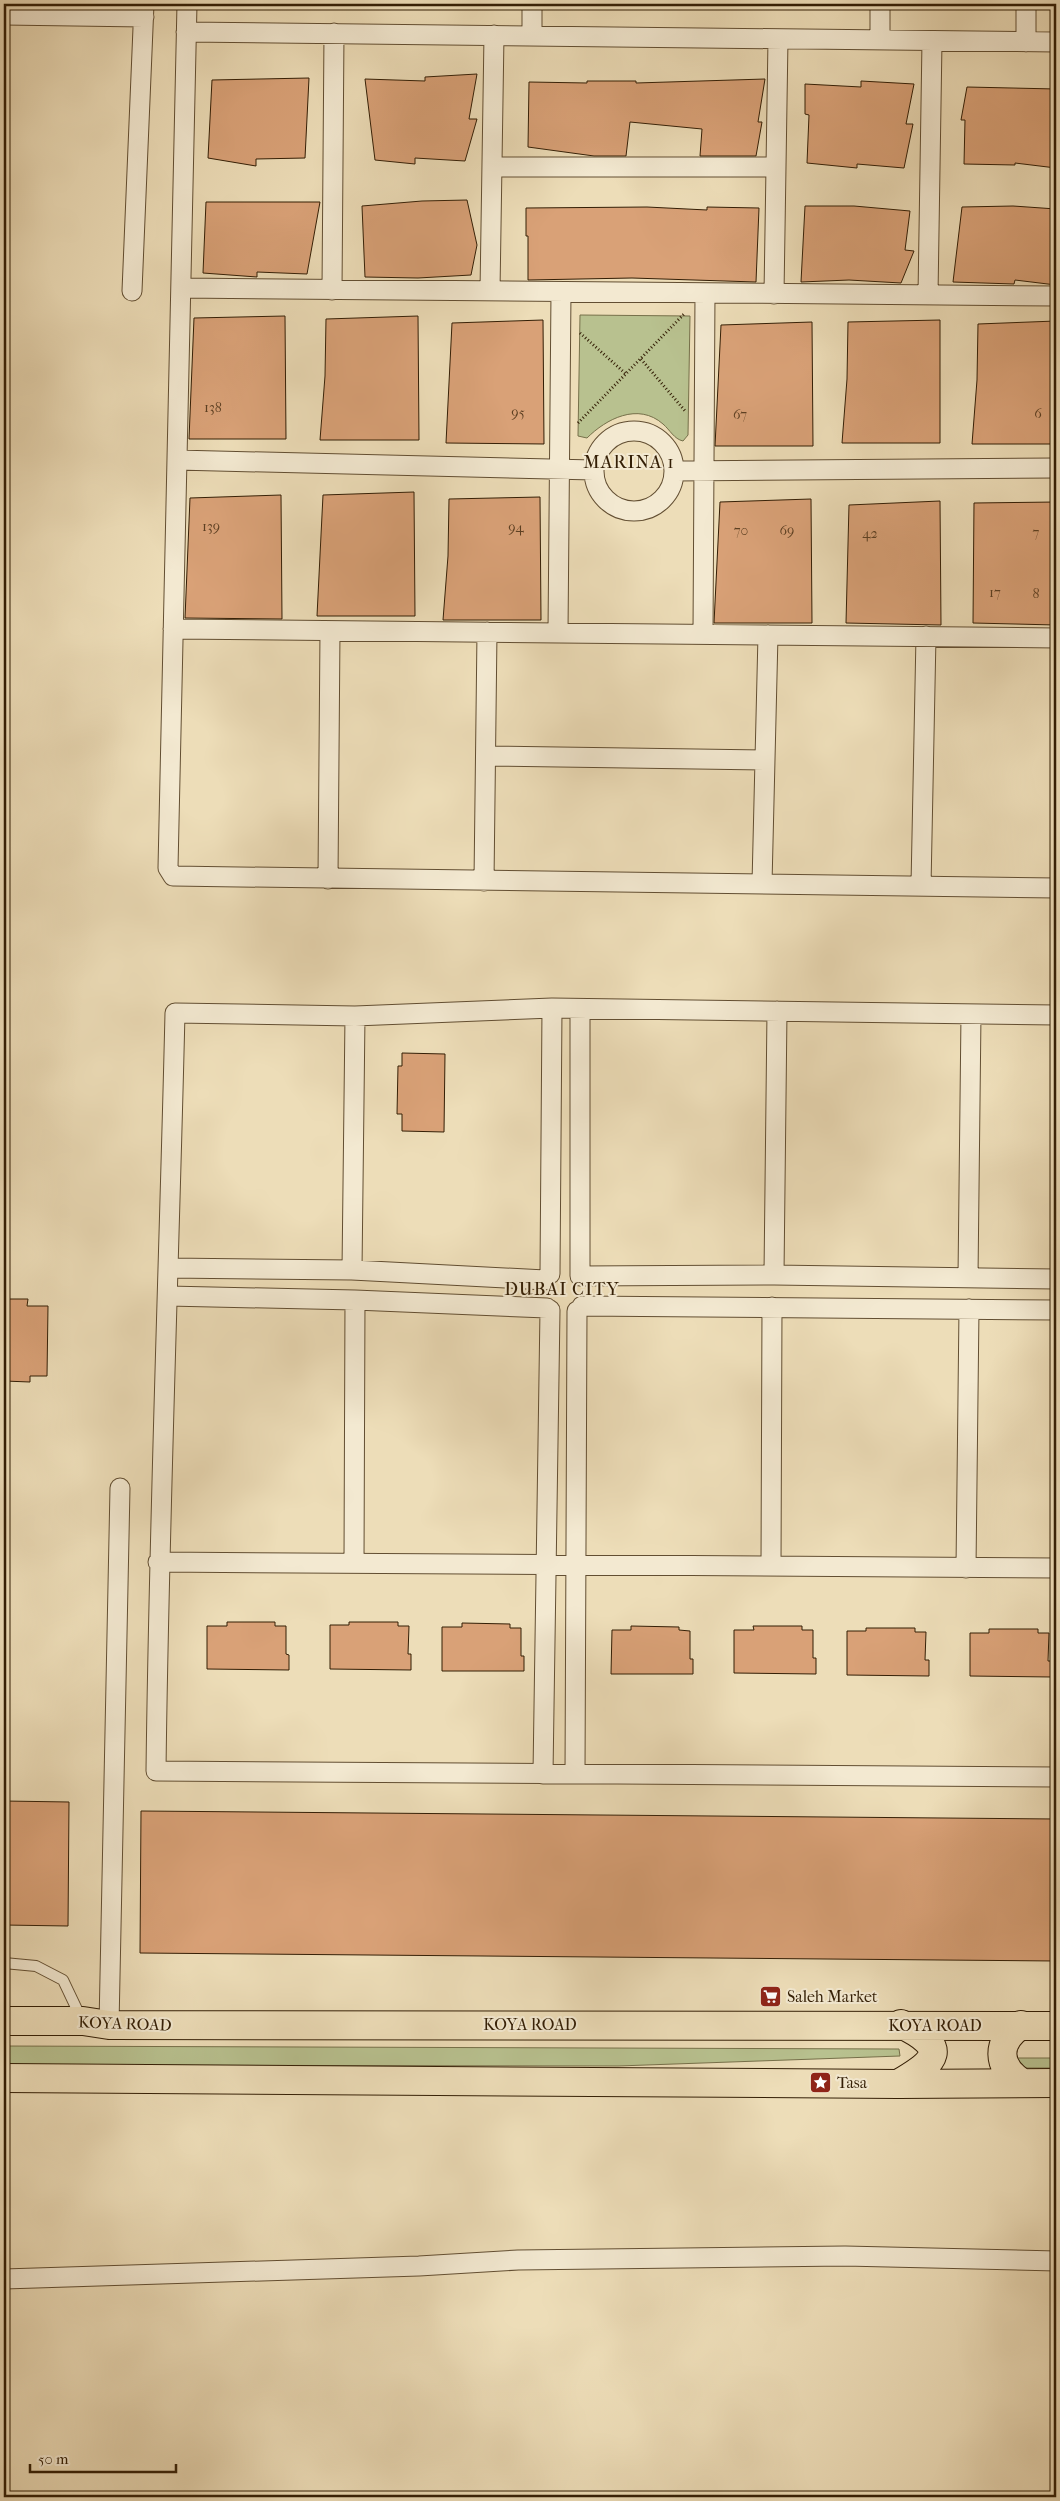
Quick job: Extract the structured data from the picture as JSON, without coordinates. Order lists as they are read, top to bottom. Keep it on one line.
{"streets":{"highway":["KOYA ROAD"]},"districts":["MARINA 1","DUBAI CITY"],"places":{"supermarket":["Saleh Market"],"place":["Tasa"]},"house_numbers":["138","95","6","67","139","94","70","69","7","42","17","8"],"scale_bar":"50 m"}
